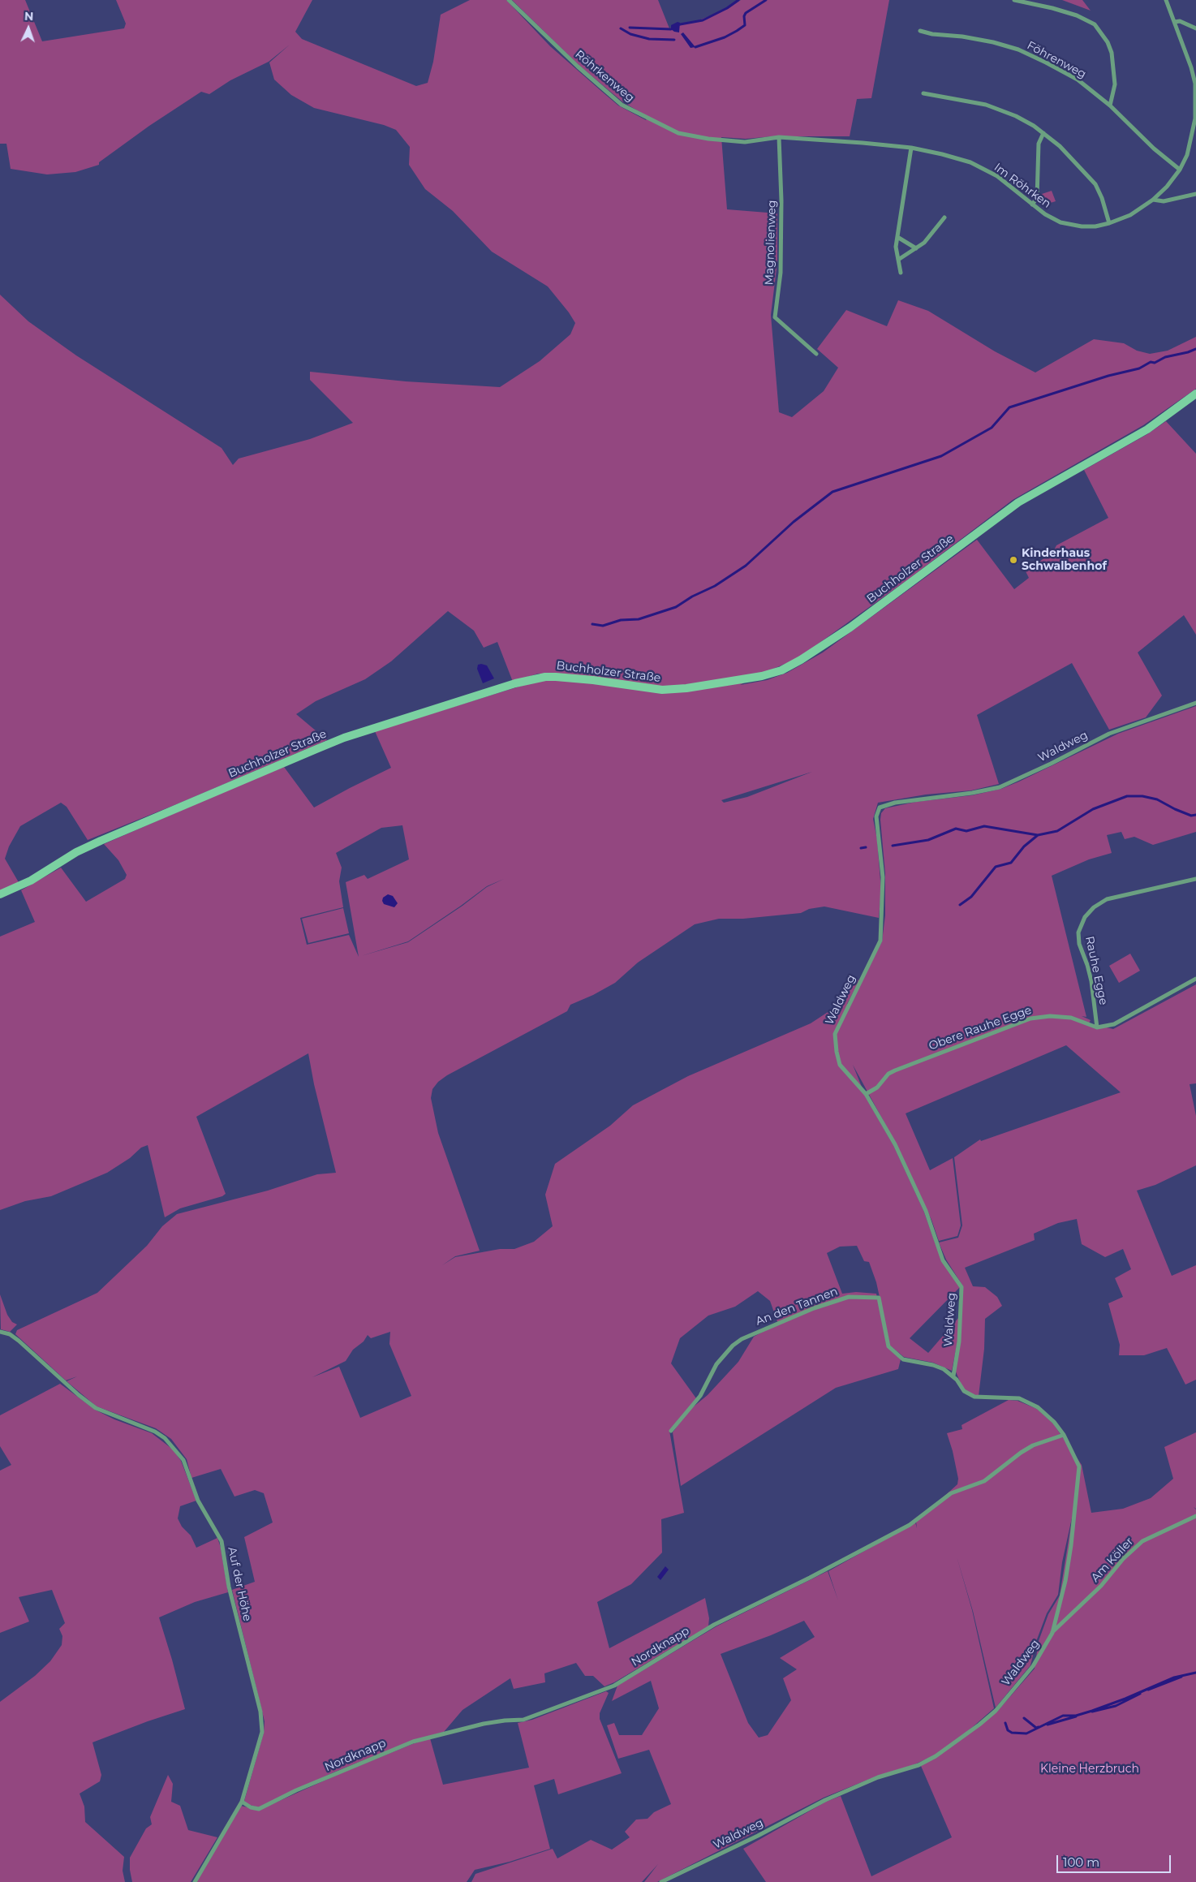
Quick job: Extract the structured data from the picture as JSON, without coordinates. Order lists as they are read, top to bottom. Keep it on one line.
{"streets":{"street":["Föhrenweg","Röhrkenweg","Im Röhrken","Magnolienweg","Buchholzer Straße","Waldweg","Rauhe Egge","Obere Rauhe Egge","An den Tannen","Am Köller","Auf der Höhe","Nordknapp"]},"crossings":[["Föhrenweg","Im Röhrken"],["Röhrkenweg","Im Röhrken"],["Röhrkenweg","Magnolienweg"],["Im Röhrken","Magnolienweg"],["Waldweg","Obere Rauhe Egge"],["Waldweg","An den Tannen"],["Waldweg","Am Köller"],["Waldweg","Nordknapp"],["Rauhe Egge","Obere Rauhe Egge"],["Auf der Höhe","Nordknapp"]],"parks":["Kleine Herzbruch"],"places":["Kinderhaus Schwalbenhof"],"scale_bar":"100 m","north":"top"}
